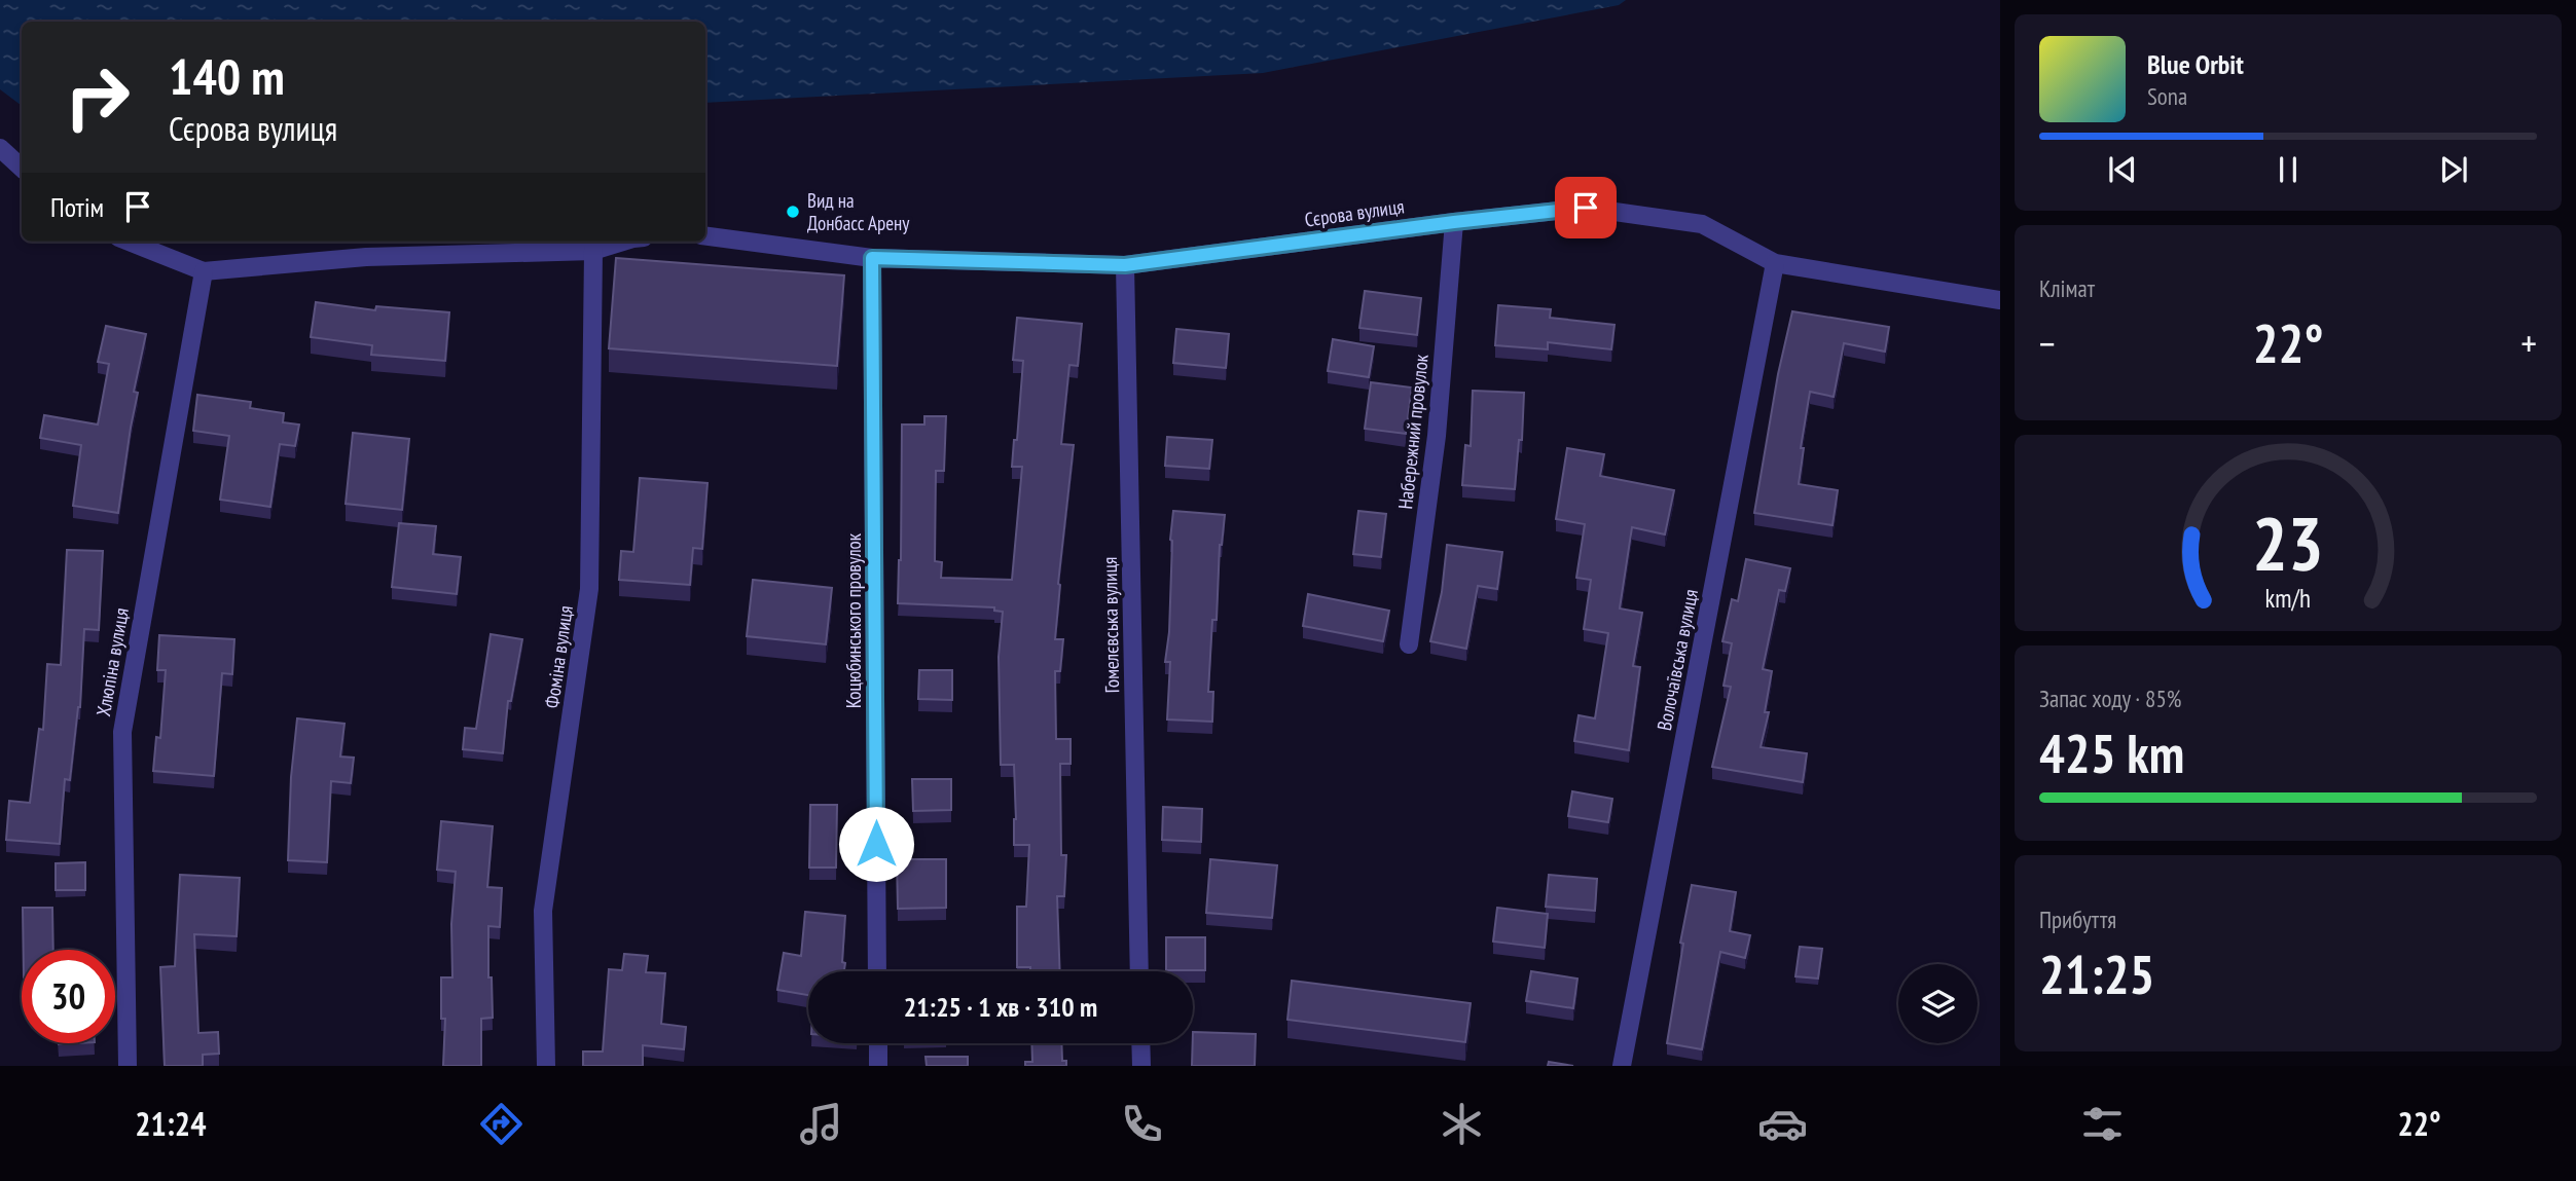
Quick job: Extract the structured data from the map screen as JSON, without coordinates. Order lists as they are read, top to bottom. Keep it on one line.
{"streets":{"street":["Сєрова вулиця","Набережний провулок","Коцюбинського провулок","Гомелєвська вулиця","Фоміна вулиця","Волочаївська вулиця","Хлюпіна вулиця"]},"crossings":[["Сєрова вулиця","Набережний провулок"],["Сєрова вулиця","Коцюбинського провулок"],["Сєрова вулиця","Гомелєвська вулиця"],["Сєрова вулиця","Волочаївська вулиця"]],"places":["Вид на Донбасс Арену"],"page":{"turn":["140 m","Сєрова вулиця"],"song":["Blue Orbit","Sona"],"then":"Потім","tile":["Клімат",["Запас ходу · 85%","425 km"],["Прибуття","21:25"]],"heat":["−","22°","+"],"limit":"30","trip":"21:25 · 1 хв · 310 m","tabs":["21:24","22°"],"gauge":["23","km/h"]}}
